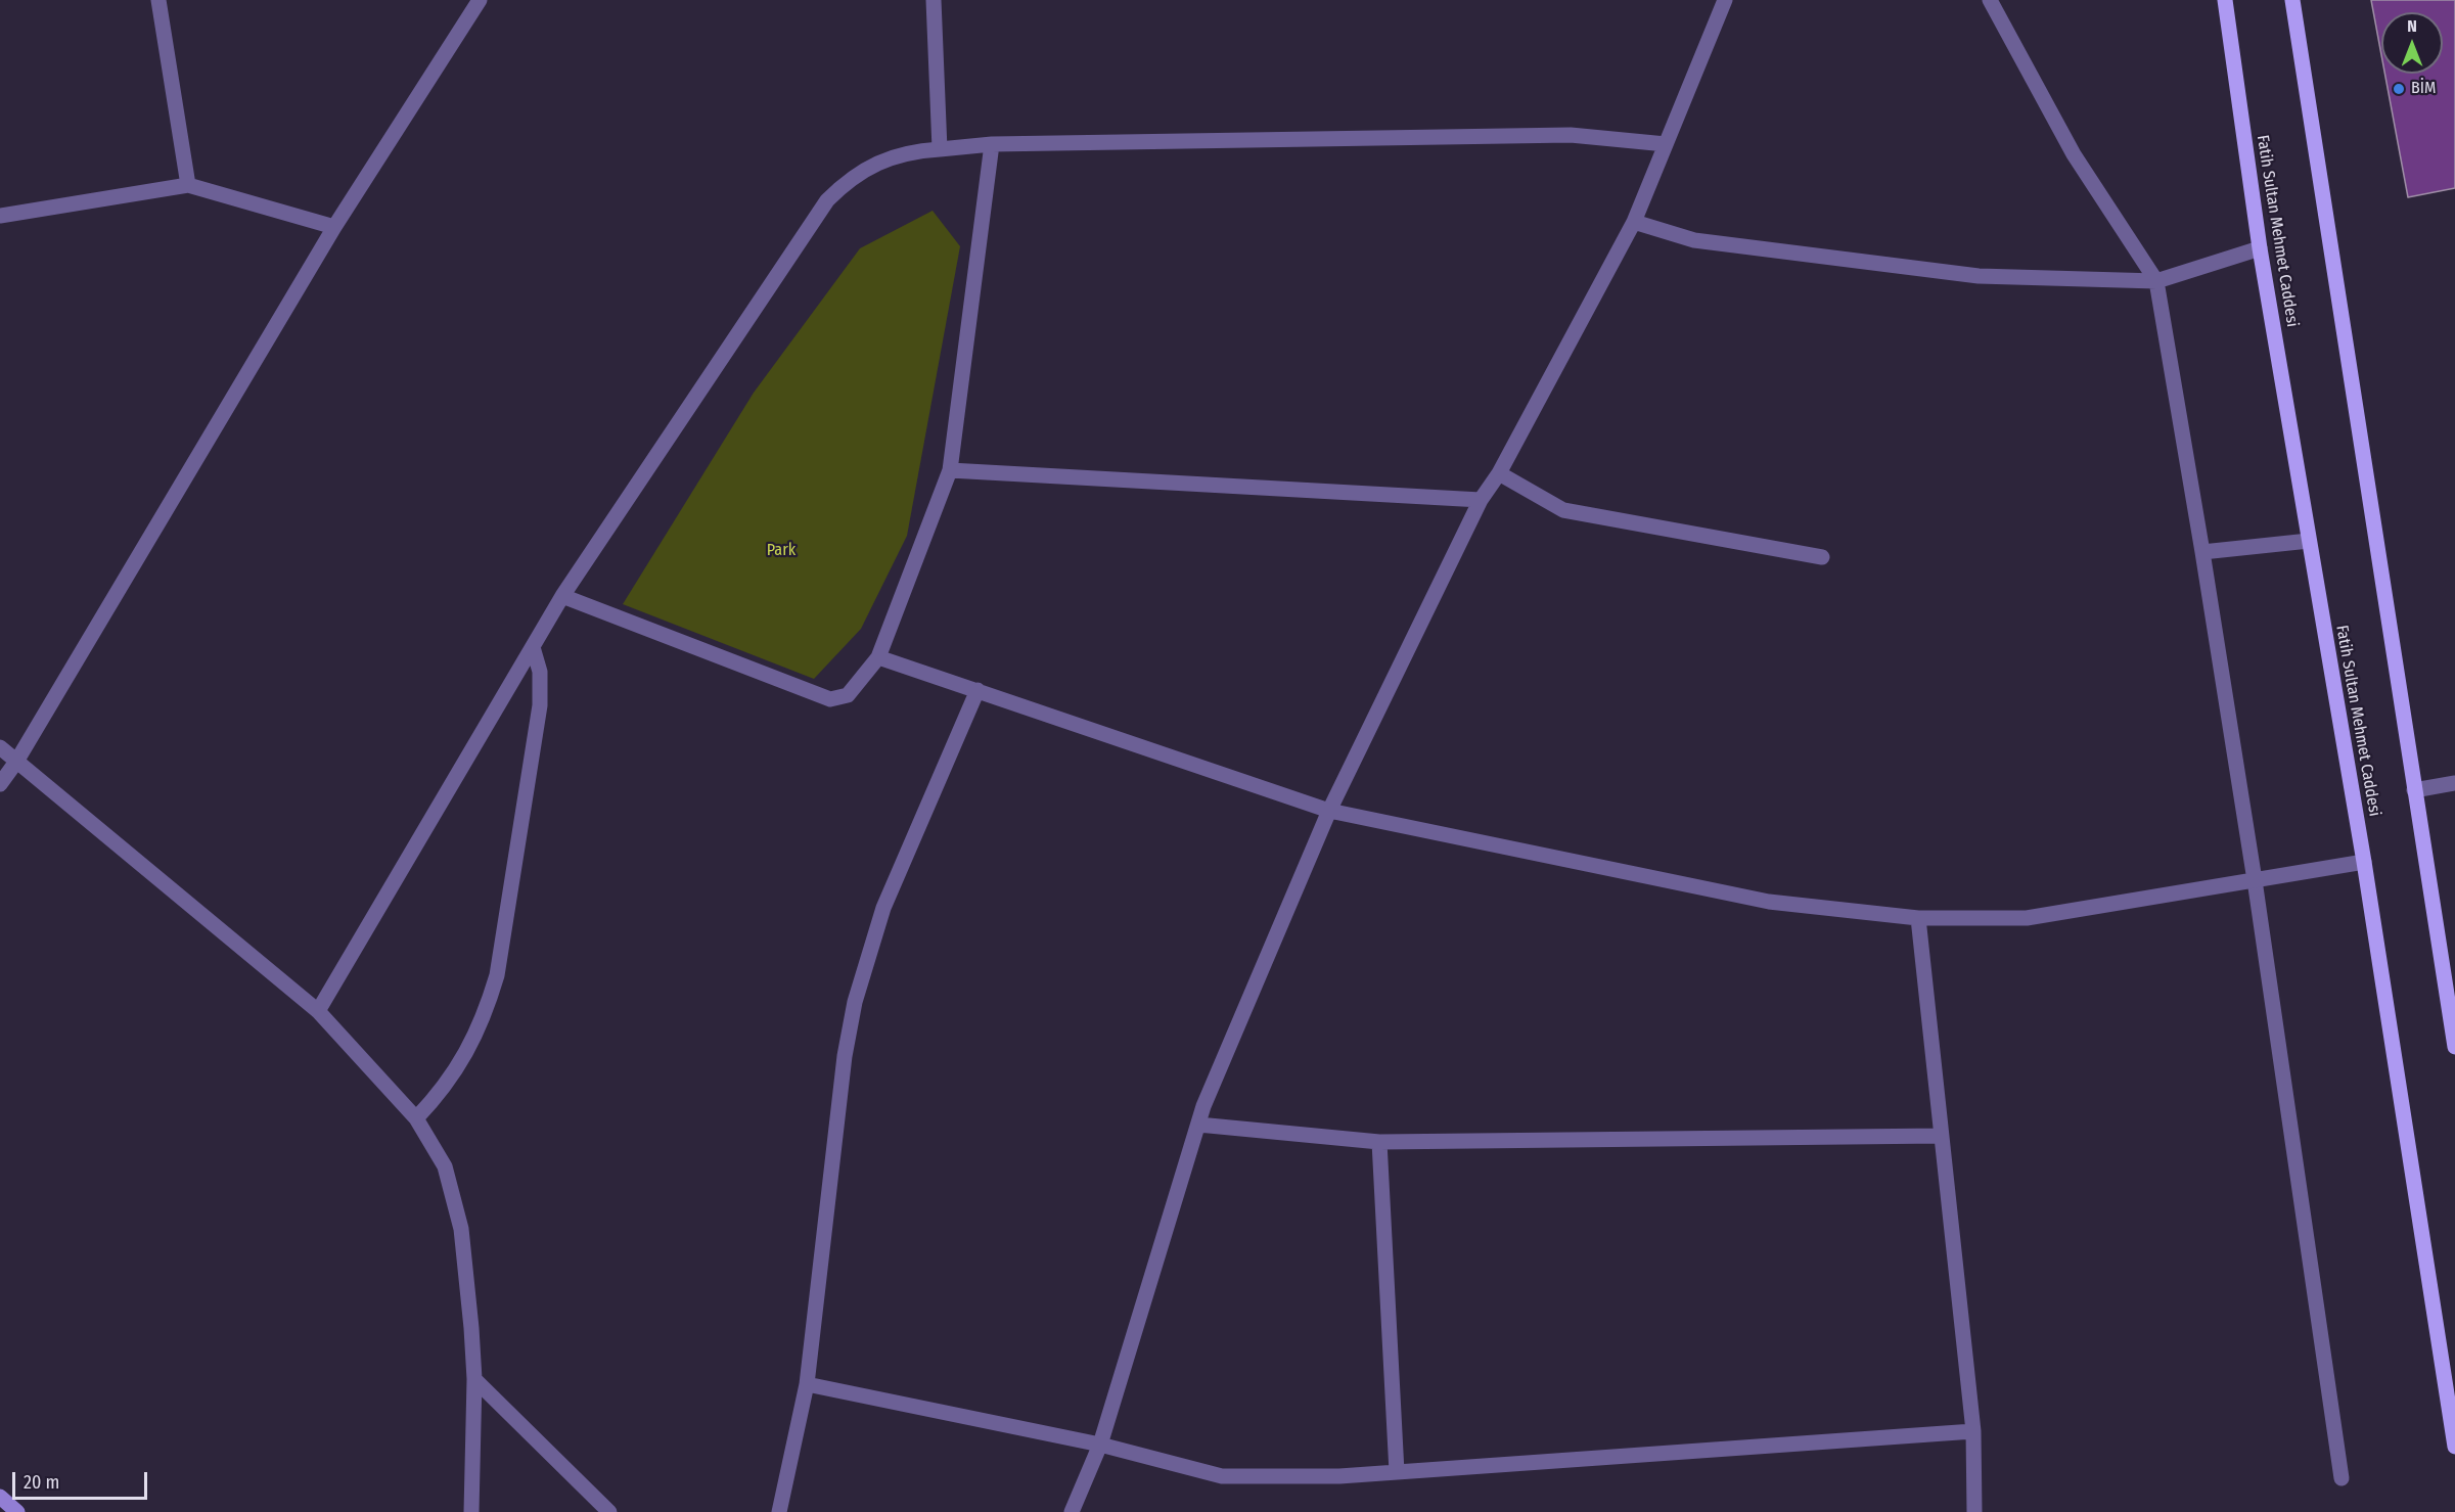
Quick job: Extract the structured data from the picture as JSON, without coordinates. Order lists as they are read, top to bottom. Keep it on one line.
{"streets":{"main road":["Fatih Sultan Mehmet Caddesi"]},"parks":["Park"],"places":["BİM"],"scale_bar":"20 m","north":"top"}
